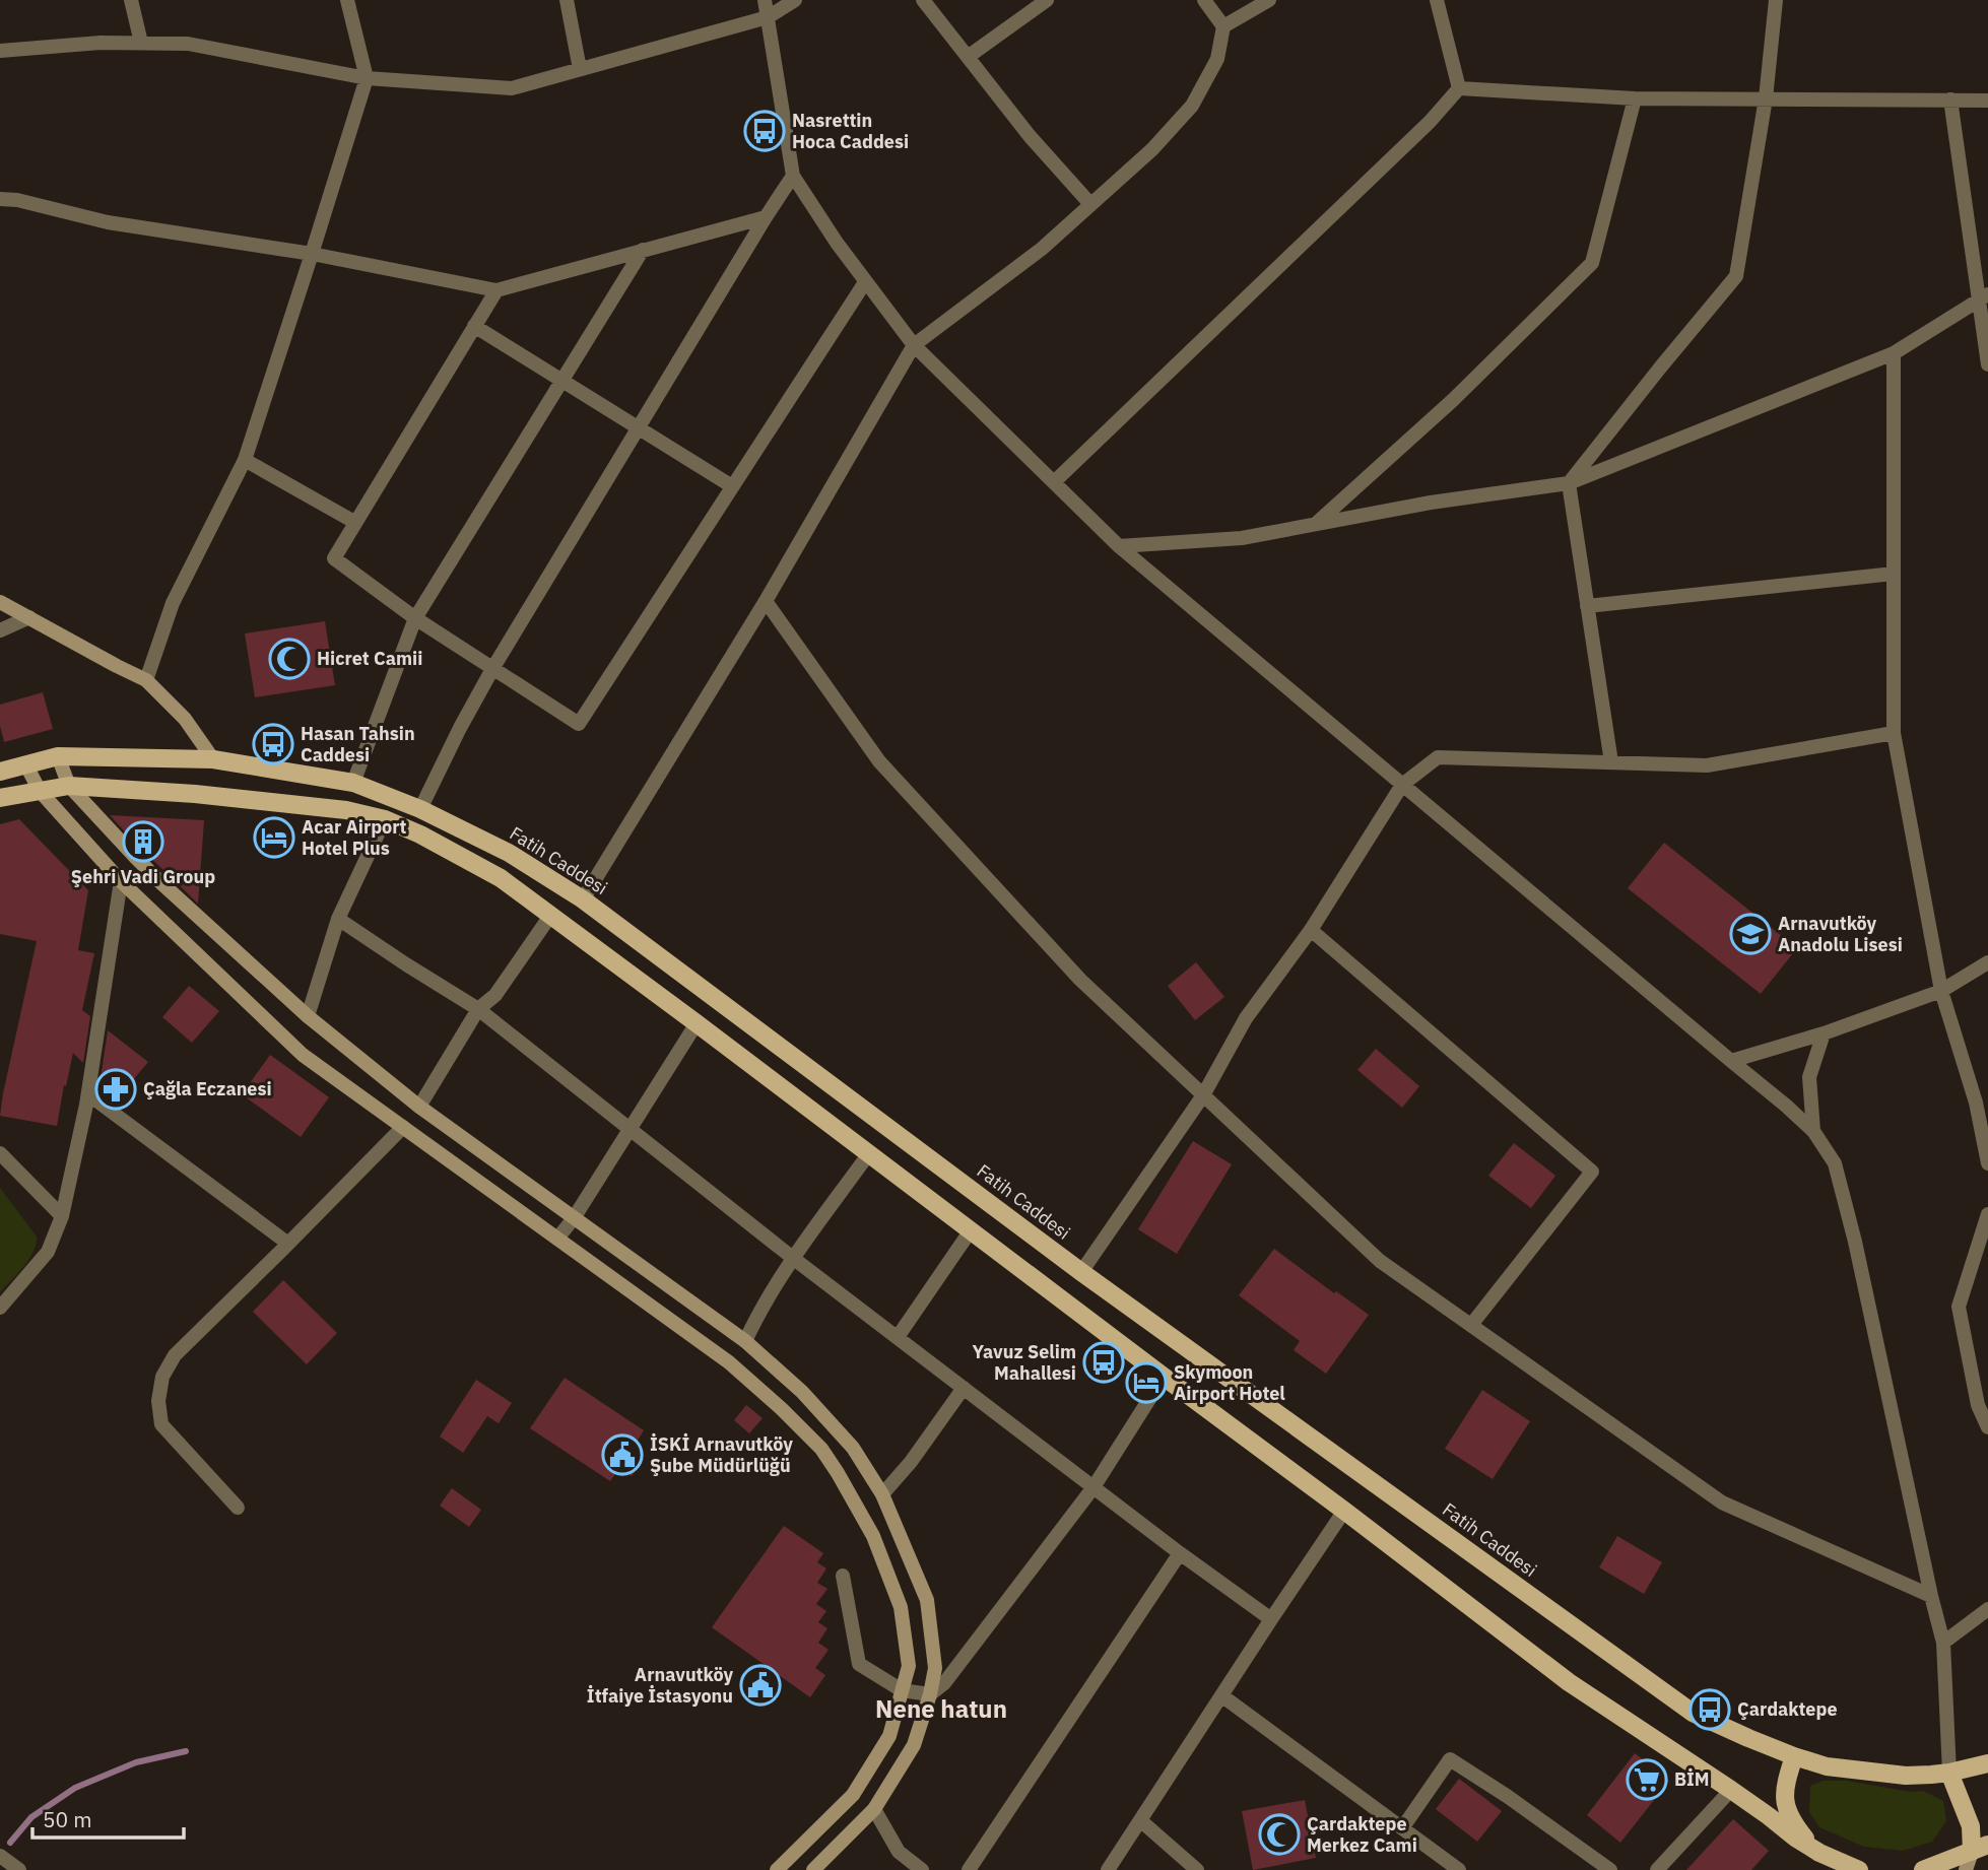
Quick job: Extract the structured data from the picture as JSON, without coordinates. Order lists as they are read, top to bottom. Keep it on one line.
{"streets":{"main road":["Fatih Caddesi"]},"districts":["Nene hatun"],"places":{"bus stop":["Nasrettin Hoca Caddesi","Hasan Tahsin Caddesi","Yavuz Selim Mahallesi","Çardaktepe"],"mosque":["Hicret Camii","Çardaktepe Merkez Cami"],"hotel":["Acar Airport Hotel Plus","Skymoon Airport Hotel"],"building":["Şehri Vadi Group"],"school or university":["Arnavutköy Anadolu Lisesi"],"pharmacy":["Çağla Eczanesi"],"public building":["İSKİ Arnavutköy Şube Müdürlüğü","Arnavutköy İtfaiye İstasyonu"],"supermarket":["BİM"]},"scale_bar":"50 m"}
